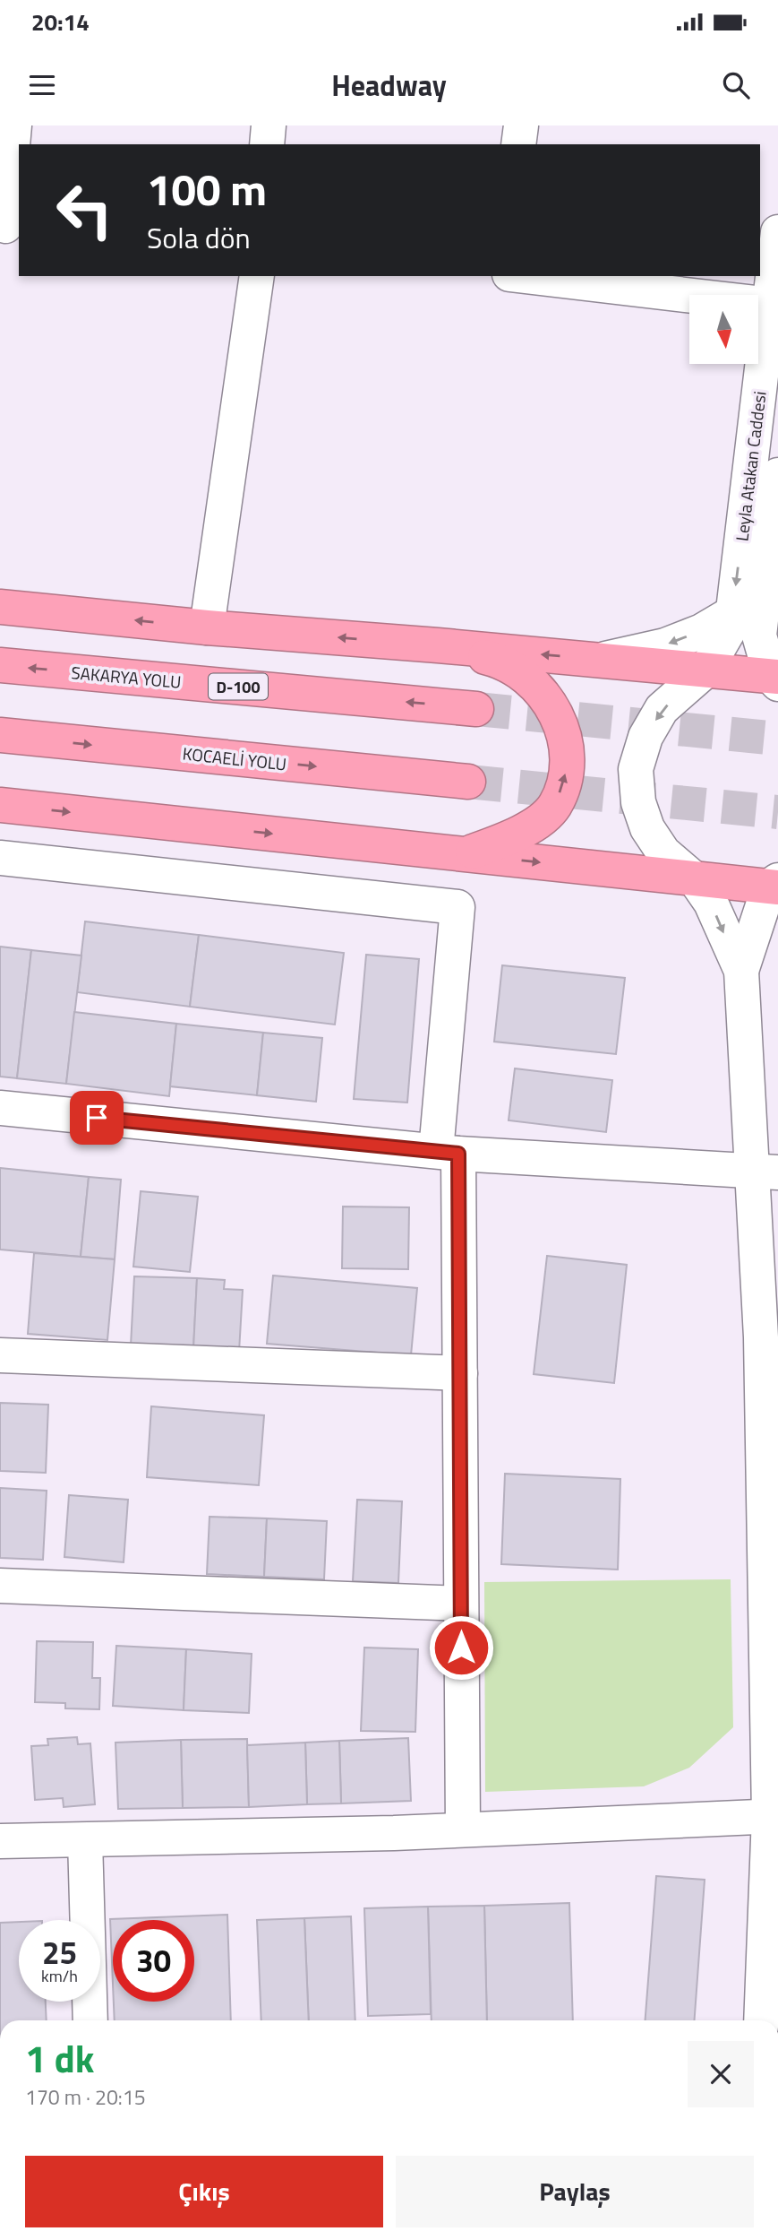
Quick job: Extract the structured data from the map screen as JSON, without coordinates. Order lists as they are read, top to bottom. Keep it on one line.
{"streets":{"highway":["SAKARYA YOLU","D-100","KOCAELİ YOLU"],"street":["Leyla Atakan Caddesi"]},"north":"bottom","page":{"status":"20:14","header":"Headway","turn":["100 m","Sola dön"],"speed":"25 km/h","limit":"30","heading":["1 dk","170 m · 20:15"],"buttons":["Çıkış","Paylaş"]}}
